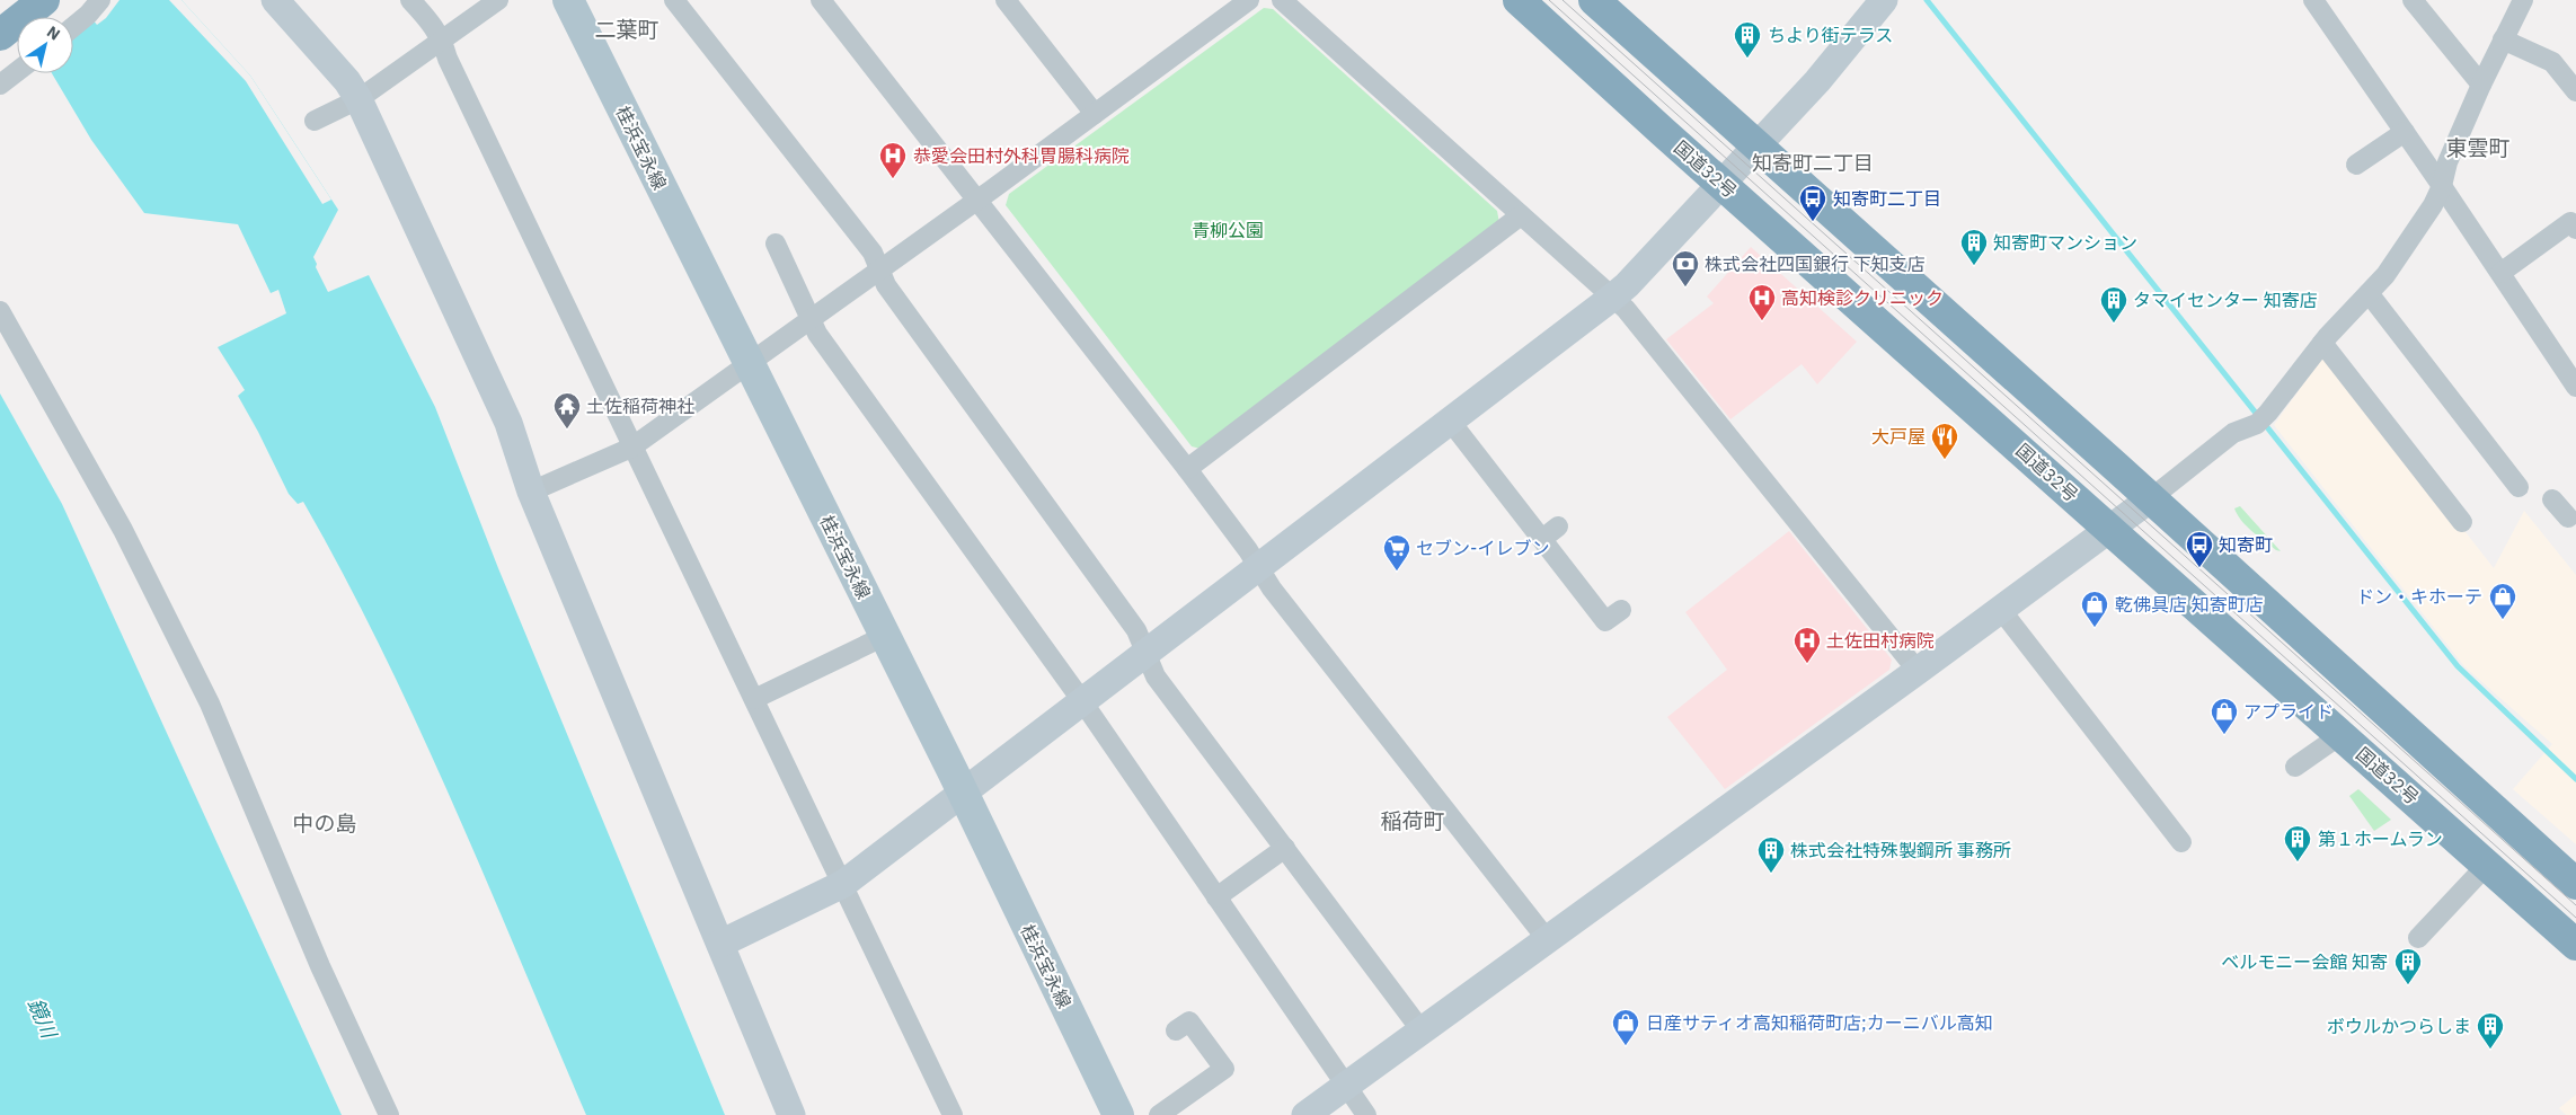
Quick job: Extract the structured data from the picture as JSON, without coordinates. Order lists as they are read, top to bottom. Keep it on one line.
{"streets":{"highway":["国道32号"],"main road":["桂浜宝永線"]},"districts":["二葉町","東雲町","知寄町二丁目","稲荷町","中の島"],"water":["鏡川"],"parks":["青柳公園"],"places":{"building":["ちより街テラス","知寄町マンション","タマイセンター 知寄店","第１ホームラン","株式会社特殊製鋼所 事務所","ベルモニー会館 知寄","ボウルかつらしま"],"hospital":["恭愛会田村外科胃腸科病院","高知検診クリニック","土佐田村病院"],"bus stop":["知寄町二丁目","知寄町"],"bank":["株式会社四国銀行 下知支店"],"temple":["土佐稲荷神社"],"restaurant":["大戸屋"],"supermarket":["セブン-イレブン"],"shop":["ドン・キホーテ","乾佛具店 知寄町店","アプライド","日産サティオ高知稲荷町店;カーニバル高知"]},"north":"top right"}
